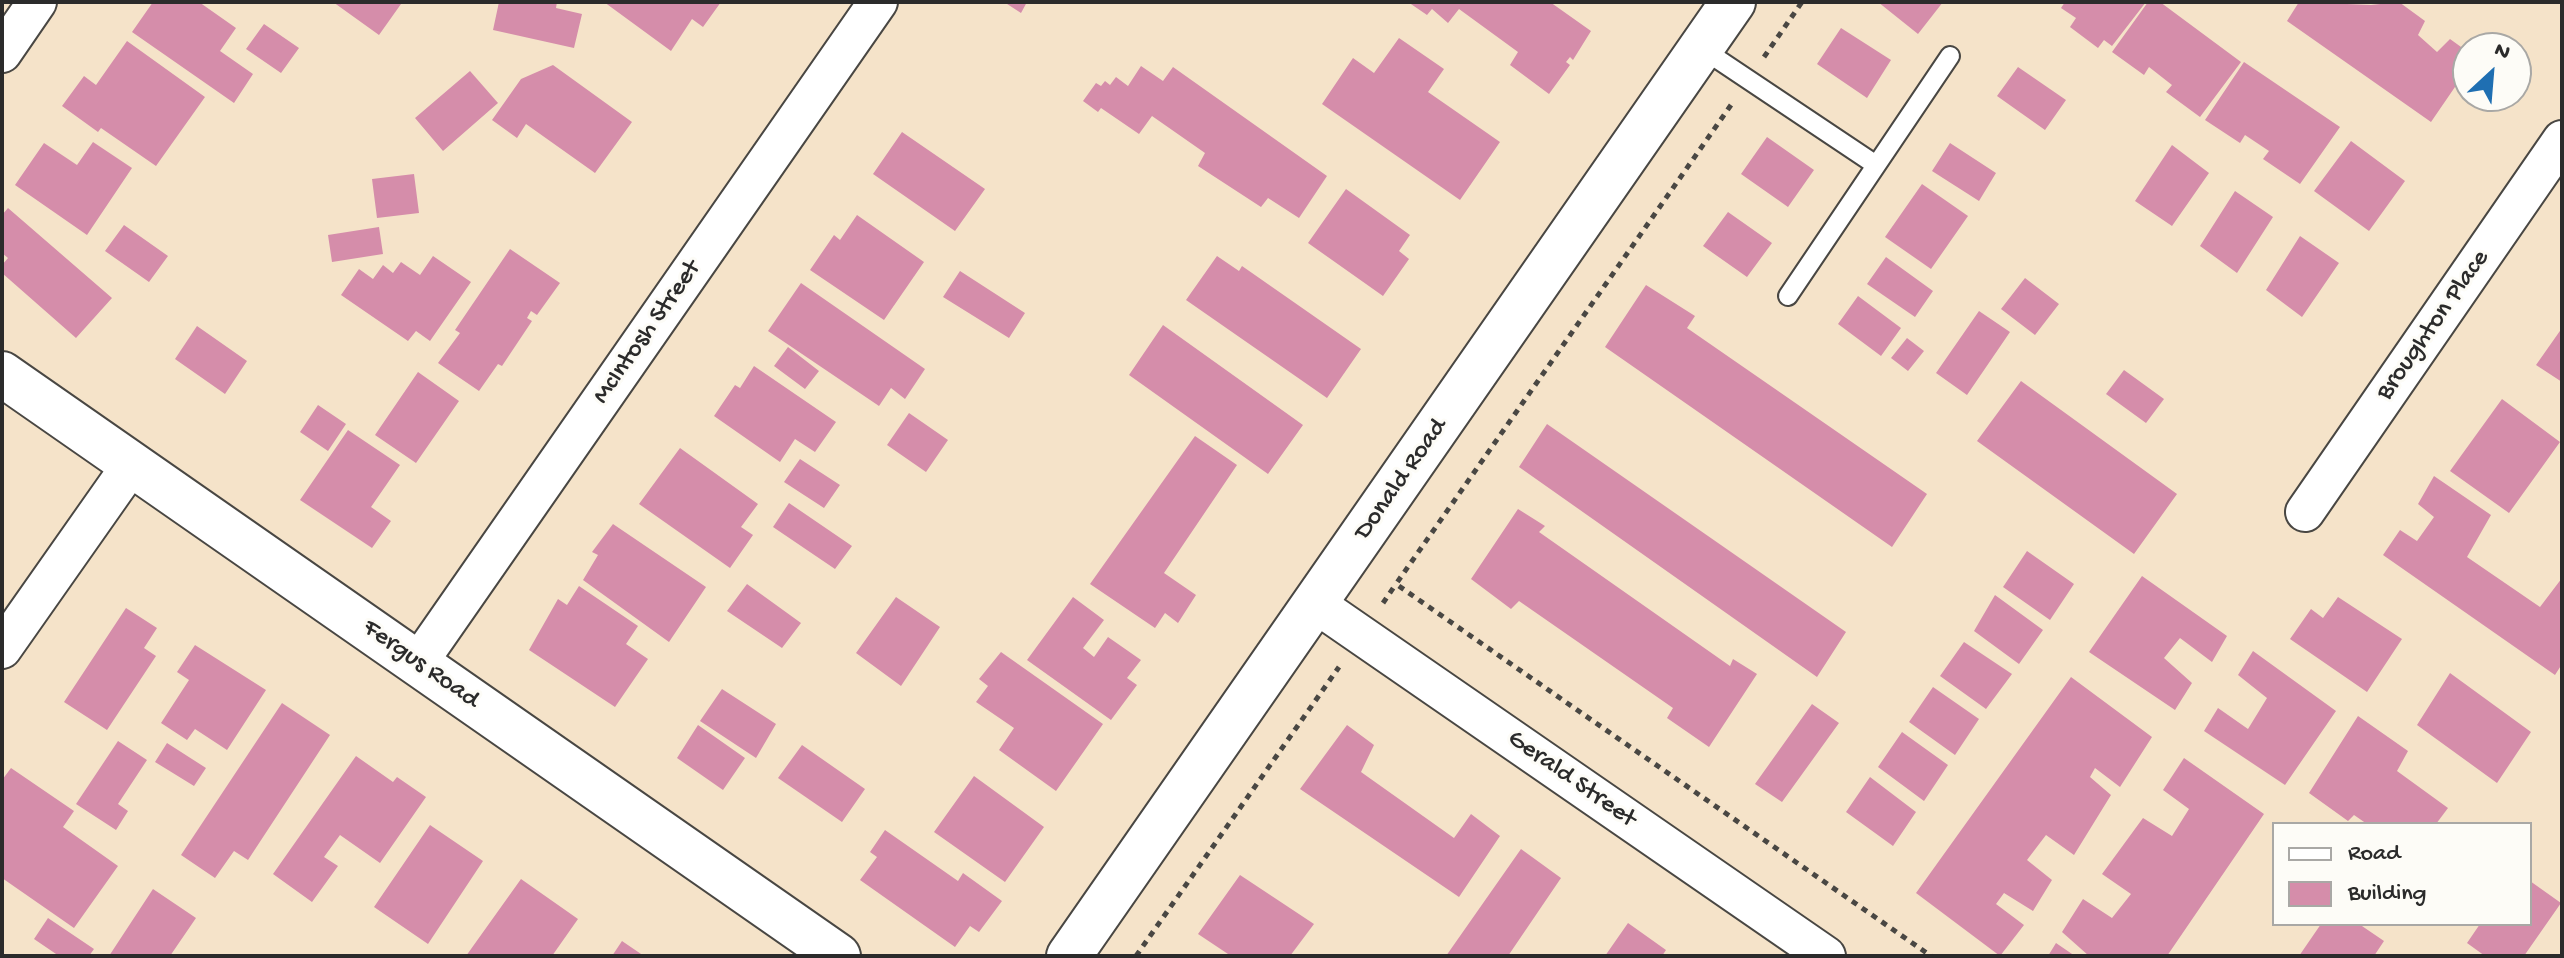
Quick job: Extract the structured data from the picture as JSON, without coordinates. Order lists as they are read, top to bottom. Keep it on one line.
{"streets":{"street":["Broughton Place","McIntosh Street","Donald Road","Fergus Road","Gerald Street"]},"crossings":[["McIntosh Street","Fergus Road"],["Donald Road","Gerald Street"]],"legend":["Road","Building"],"north":"top right"}
